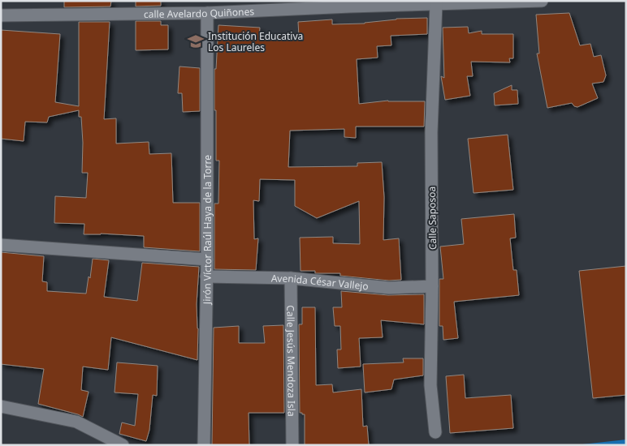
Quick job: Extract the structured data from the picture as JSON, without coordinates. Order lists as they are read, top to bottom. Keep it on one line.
{"streets":{"street":["calle Avelardo Quiñones","Calle Saposoa","Jirón Víctor Raúl Haya de la Torre","Avenida César Vallejo","Calle Jesús Mendoza Isla"]},"crossings":[["calle Avelardo Quiñones","Calle Saposoa"],["calle Avelardo Quiñones","Jirón Víctor Raúl Haya de la Torre"],["Calle Saposoa","Avenida César Vallejo"],["Jirón Víctor Raúl Haya de la Torre","Avenida César Vallejo"],["Avenida César Vallejo","Calle Jesús Mendoza Isla"]],"places":{"school or university":["Institución Educativa Los Laureles"]}}
